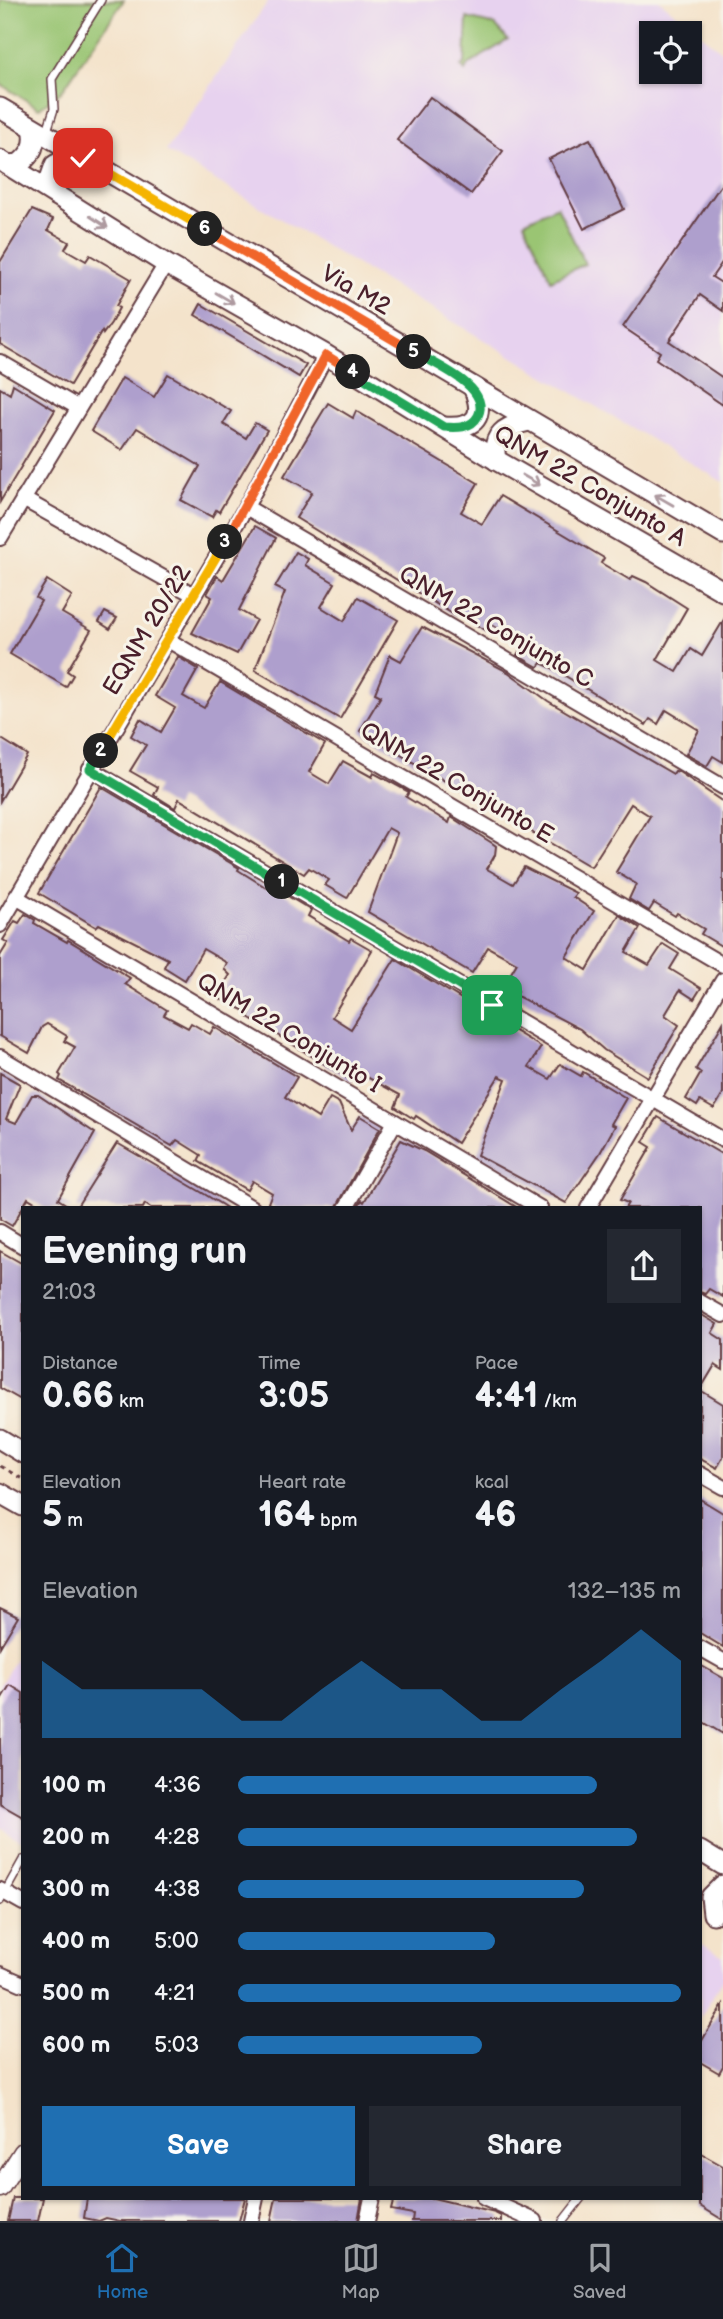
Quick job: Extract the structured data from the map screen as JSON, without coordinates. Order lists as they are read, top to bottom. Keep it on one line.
{"streets":{"main road":["Via M2","QNM 22 Conjunto A"],"street":["QNM 22 Conjunto C","EQNM 20/22","QNM 22 Conjunto E","QNM 22 Conjunto I"]},"crossings":[["QNM 22 Conjunto A","EQNM 20/22"],["QNM 22 Conjunto C","EQNM 20/22"],["EQNM 20/22","QNM 22 Conjunto E"],["EQNM 20/22","QNM 22 Conjunto I"]],"one_way":["QNM 22 Conjunto A"],"page":{"pins":["6","5","4","3","2","1"],"heading":["Evening run","21:03"],"stats":[["Distance","0.66 km"],["Time","3:05"],["Pace","4:41 /km"],["Elevation","5 m"],["Heart rate","164 bpm"],["kcal","46"]],"chart":["Elevation","132–135 m"],"list":[{"name":"100 m","note":"4:36"},{"name":"200 m","note":"4:28"},{"name":"300 m","note":"4:38"},{"name":"400 m","note":"5:00"},{"name":"500 m","note":"4:21"},{"name":"600 m","note":"5:03"}],"buttons":["Save","Share"],"tabs":["Home","Map","Saved"]}}
